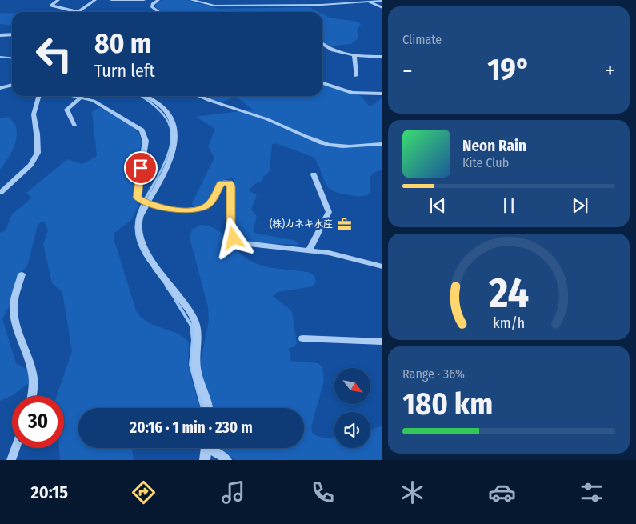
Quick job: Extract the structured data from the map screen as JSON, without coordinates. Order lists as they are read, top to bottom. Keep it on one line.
{"places":{"office":["(株)カネキ水産"]},"north":"bottom right","page":{"tile":["Climate",["Range · 36%","180 km"]],"turn":["80 m","Turn left"],"heat":["−","19°","+"],"song":["Neon Rain","Kite Club"],"limit":"30","trip":"20:16 · 1 min · 230 m","tabs":"20:15","gauge":["24","km/h"]}}
